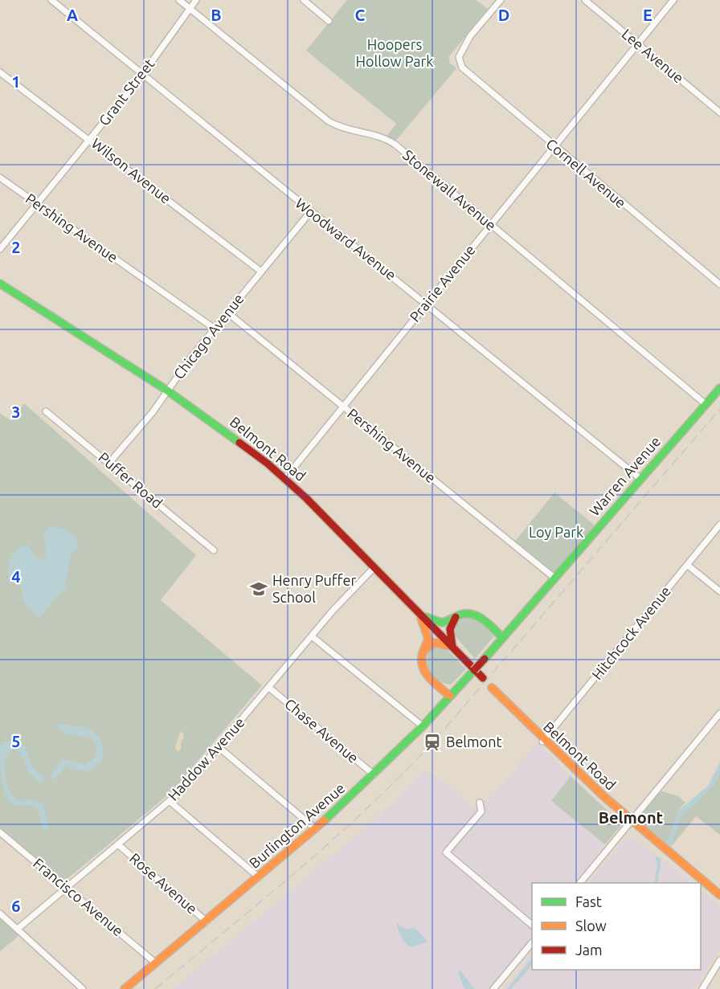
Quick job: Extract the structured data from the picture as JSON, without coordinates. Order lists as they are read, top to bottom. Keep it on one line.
{"streets":{"main road":["Belmont Road","Warren Avenue","Burlington Avenue"],"street":["Lee Avenue","Grant Street","Wilson Avenue","Cornell Avenue","Stonewall Avenue","Pershing Avenue","Woodward Avenue","Prairie Avenue","Chicago Avenue","Puffer Road","Hitchcock Avenue","Chase Avenue","Haddow Avenue","Rose Avenue","Francisco Avenue"]},"crossings":[["Lee Avenue","Prairie Avenue"],["Grant Street","Wilson Avenue"],["Grant Street","Stonewall Avenue"],["Grant Street","Pershing Avenue"],["Grant Street","Woodward Avenue"],["Wilson Avenue","Chicago Avenue"],["Cornell Avenue","Prairie Avenue"],["Stonewall Avenue","Prairie Avenue"],["Stonewall Avenue","Warren Avenue"],["Pershing Avenue","Prairie Avenue"],["Pershing Avenue","Chicago Avenue"],["Pershing Avenue","Warren Avenue"],["Woodward Avenue","Prairie Avenue"],["Woodward Avenue","Chicago Avenue"],["Woodward Avenue","Warren Avenue"],["Prairie Avenue","Belmont Road"],["Chicago Avenue","Belmont Road"],["Chicago Avenue","Puffer Road"],["Belmont Road","Hitchcock Avenue"],["Belmont Road","Haddow Avenue"],["Warren Avenue","Burlington Avenue"],["Chase Avenue","Haddow Avenue"],["Chase Avenue","Burlington Avenue"],["Haddow Avenue","Rose Avenue"],["Haddow Avenue","Francisco Avenue"],["Burlington Avenue","Rose Avenue"],["Burlington Avenue","Francisco Avenue"]],"districts":["Belmont"],"parks":["Hoopers Hollow Park","Loy Park"],"places":{"school or university":["Henry Puffer School"],"station":["Belmont"]},"legend":["Fast","Slow","Jam"],"grid":{"columns":["A","B","C","D","E"],"rows":["1","2","3","4","5","6"]}}
